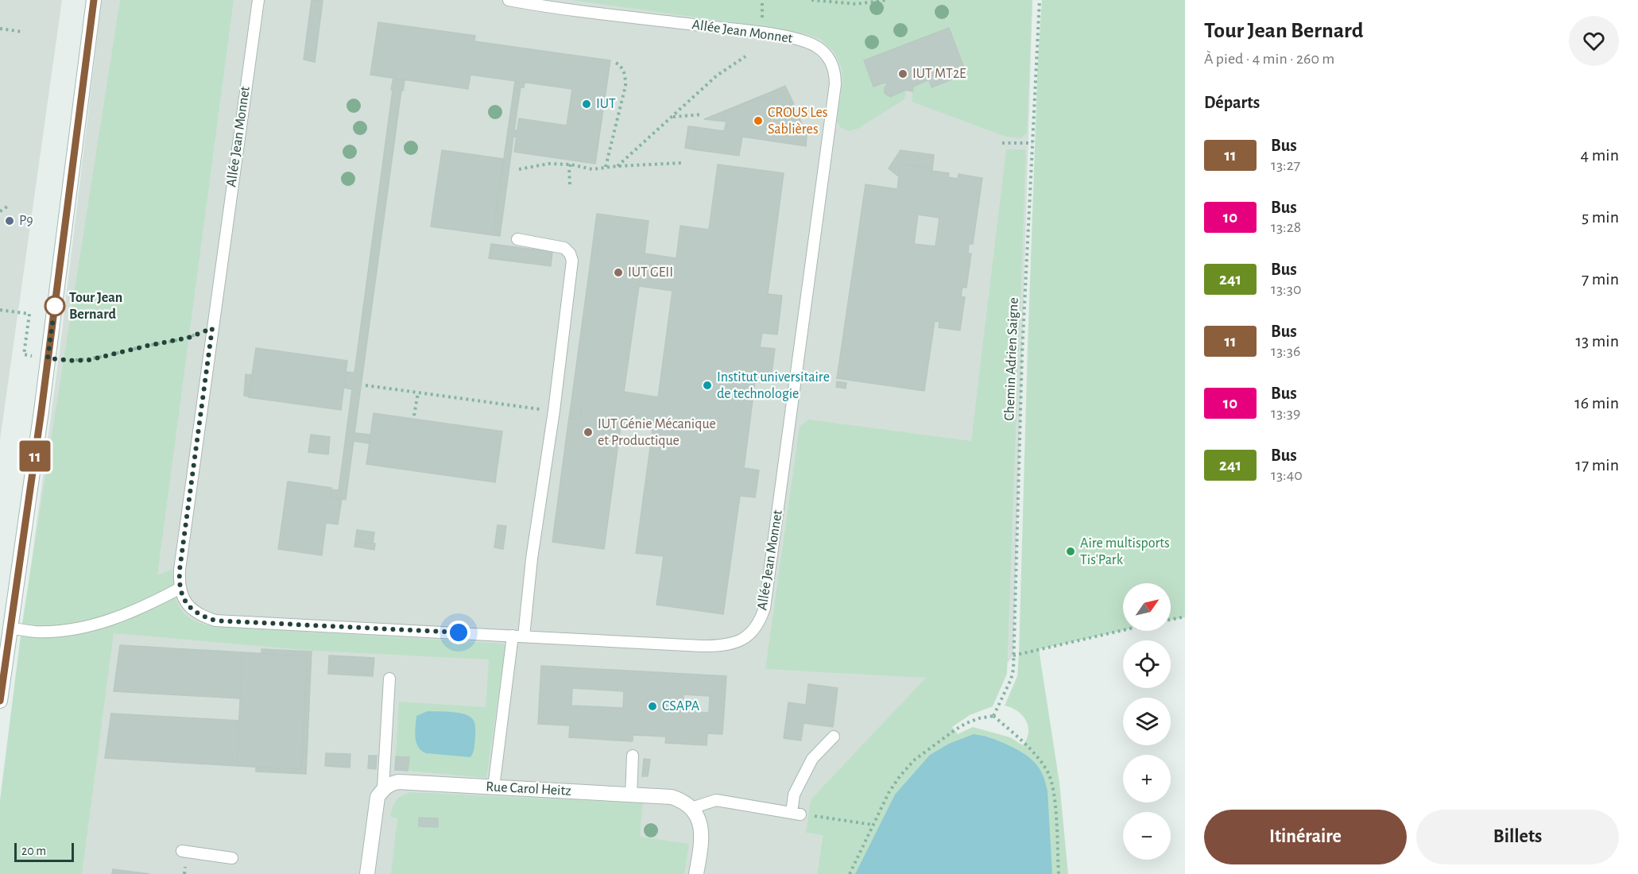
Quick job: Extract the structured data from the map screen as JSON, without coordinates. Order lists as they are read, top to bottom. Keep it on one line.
{"streets":{"main road":["Rue Carol Heitz"],"lane":["Allée Jean Monnet"],"path":["Chemin Adrien Saigne"]},"places":["IUT MT2E","IUT","CROUS Les Sablières","P9","IUT GEII","Tour Jean Bernard","Institut universitaire de technologie","IUT Génie Mécanique et Productique","Aire multisports Tis'Park","CSAPA"],"lines":["bus line 11"],"scale_bar":"20 m","north":"top right","page":{"on_map":"11","heading":[["Tour Jean Bernard","À pied · 4 min · 260 m"],"Départs"],"list":[{"mark":"11","name":"Bus","note":"13:27","value":"4 min"},{"mark":"10","name":"Bus","note":"13:28","value":"5 min"},{"mark":"241","name":"Bus","note":"13:30","value":"7 min"},{"mark":"11","name":"Bus","note":"13:36","value":"13 min"},{"mark":"10","name":"Bus","note":"13:39","value":"16 min"},{"mark":"241","name":"Bus","note":"13:40","value":"17 min"}],"map_buttons":["+","−"],"buttons":["Itinéraire","Billets"],"scale":"20 m"}}
